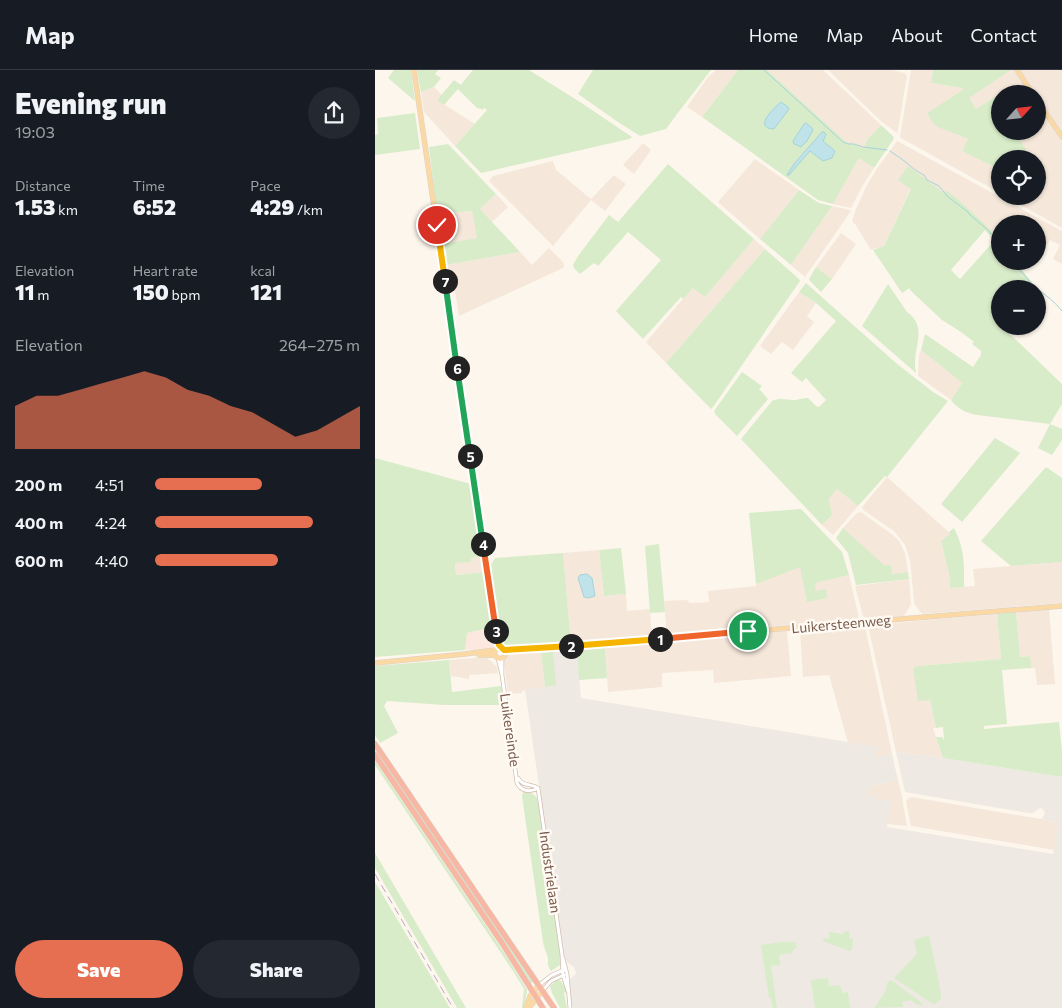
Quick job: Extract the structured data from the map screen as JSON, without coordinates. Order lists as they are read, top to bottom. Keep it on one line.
{"streets":{"main road":["Luikersteenweg"],"street":["Luikereinde","Industrielaan"]},"crossings":[["Luikersteenweg","Luikereinde"],["Luikereinde","Industrielaan"]],"north":"top right","page":{"header":"Map","nav":["Home","Map","About","Contact"],"heading":["Evening run","19:03"],"map_buttons":["+","−"],"stats":[["Distance","1.53 km"],["Time","6:52"],["Pace","4:29 /km"],["Elevation","11 m"],["Heart rate","150 bpm"],["kcal","121"]],"pins":["7","6","5","4","3","1","2"],"chart":["Elevation","264–275 m"],"list":[{"name":"200 m","note":"4:51"},{"name":"400 m","note":"4:24"},{"name":"600 m","note":"4:40"}],"buttons":["Save","Share"]}}
